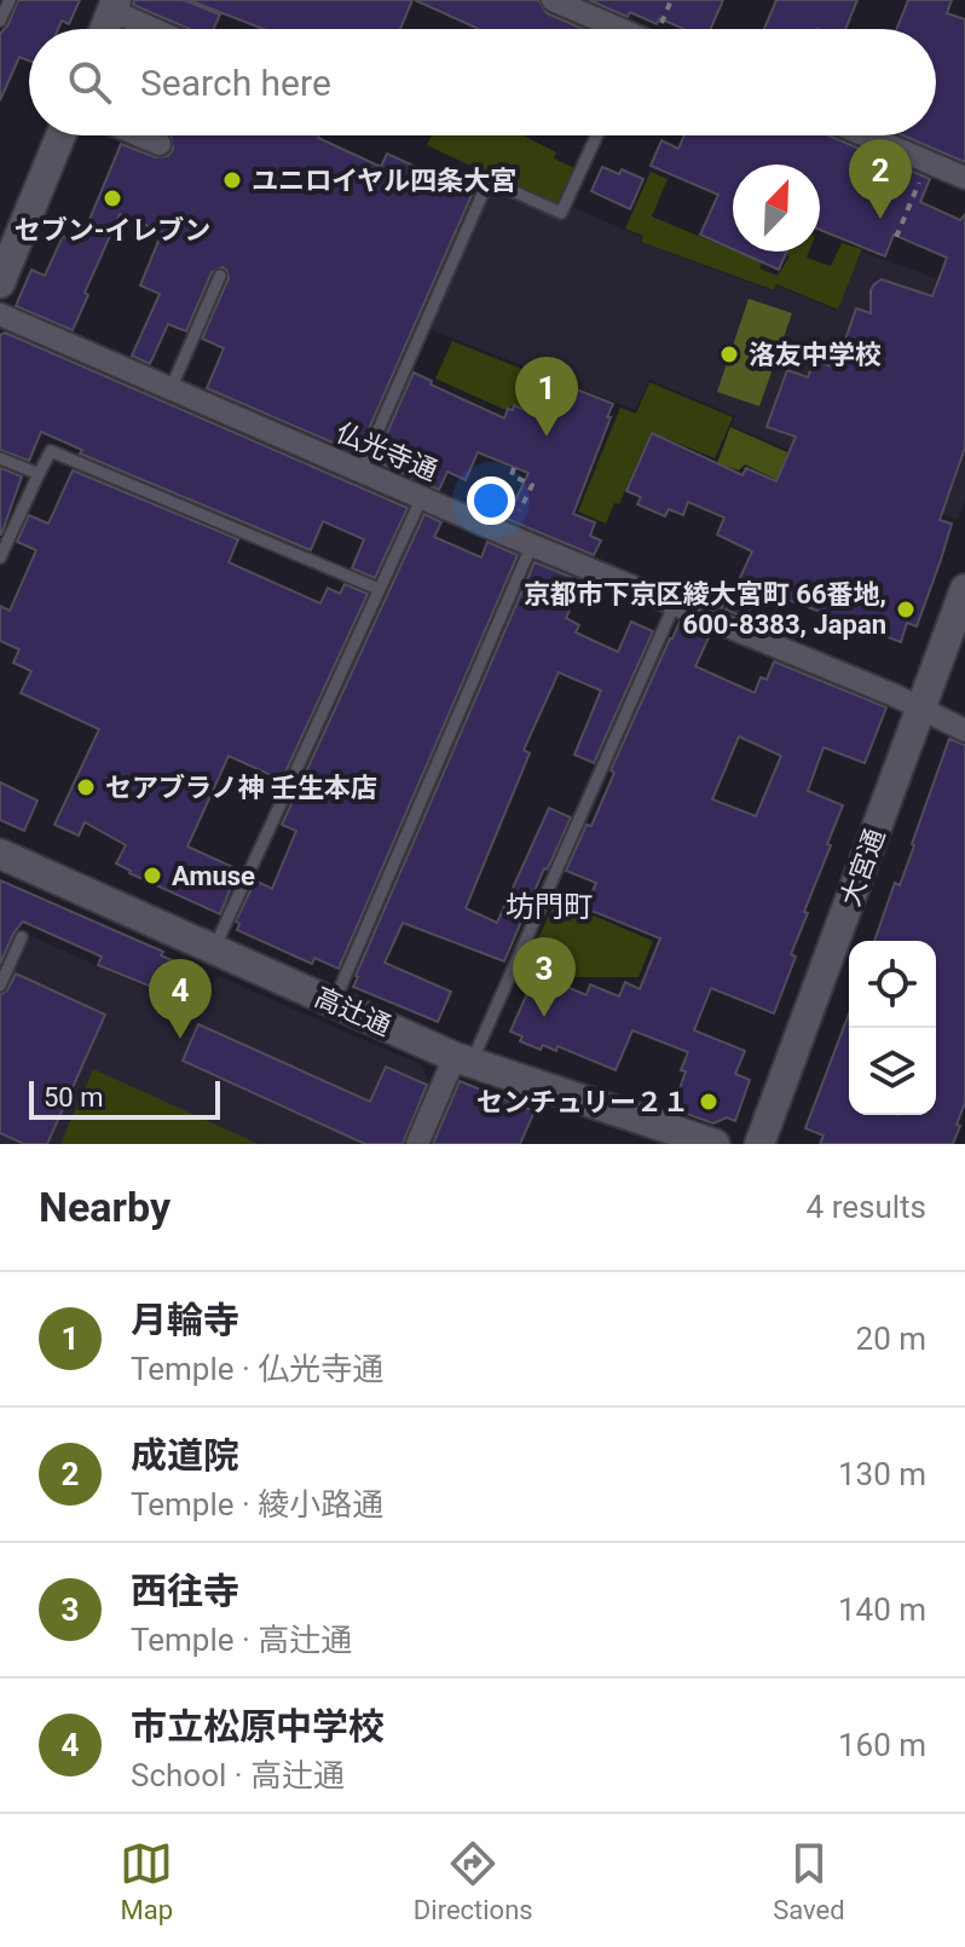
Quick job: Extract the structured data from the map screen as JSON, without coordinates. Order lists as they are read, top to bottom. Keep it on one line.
{"streets":{"street":["仏光寺通","大宮通","高辻通"]},"crossings":[["仏光寺通","大宮通"]],"districts":["坊門町"],"places":["ユニロイヤル四条大宮","セブン-イレブン","洛友中学校","京都市下京区綾大宮町 66番地, 600-8383, Japan","セアブラノ神 壬生本店","Amuse","センチュリー２１"],"scale_bar":"50 m","north":"top right","page":{"search":"Search here","pins":["2","1","3","4"],"scale":"50 m","heading":["Nearby","4 results"],"list":[{"mark":"1","name":"月輪寺","note":"Temple · 仏光寺通","value":"20 m"},{"mark":"2","name":"成道院","note":"Temple · 綾小路通","value":"130 m"},{"mark":"3","name":"西往寺","note":"Temple · 高辻通","value":"140 m"},{"mark":"4","name":"市立松原中学校","note":"School · 高辻通","value":"160 m"}],"nav":["Map","Directions","Saved"]}}
